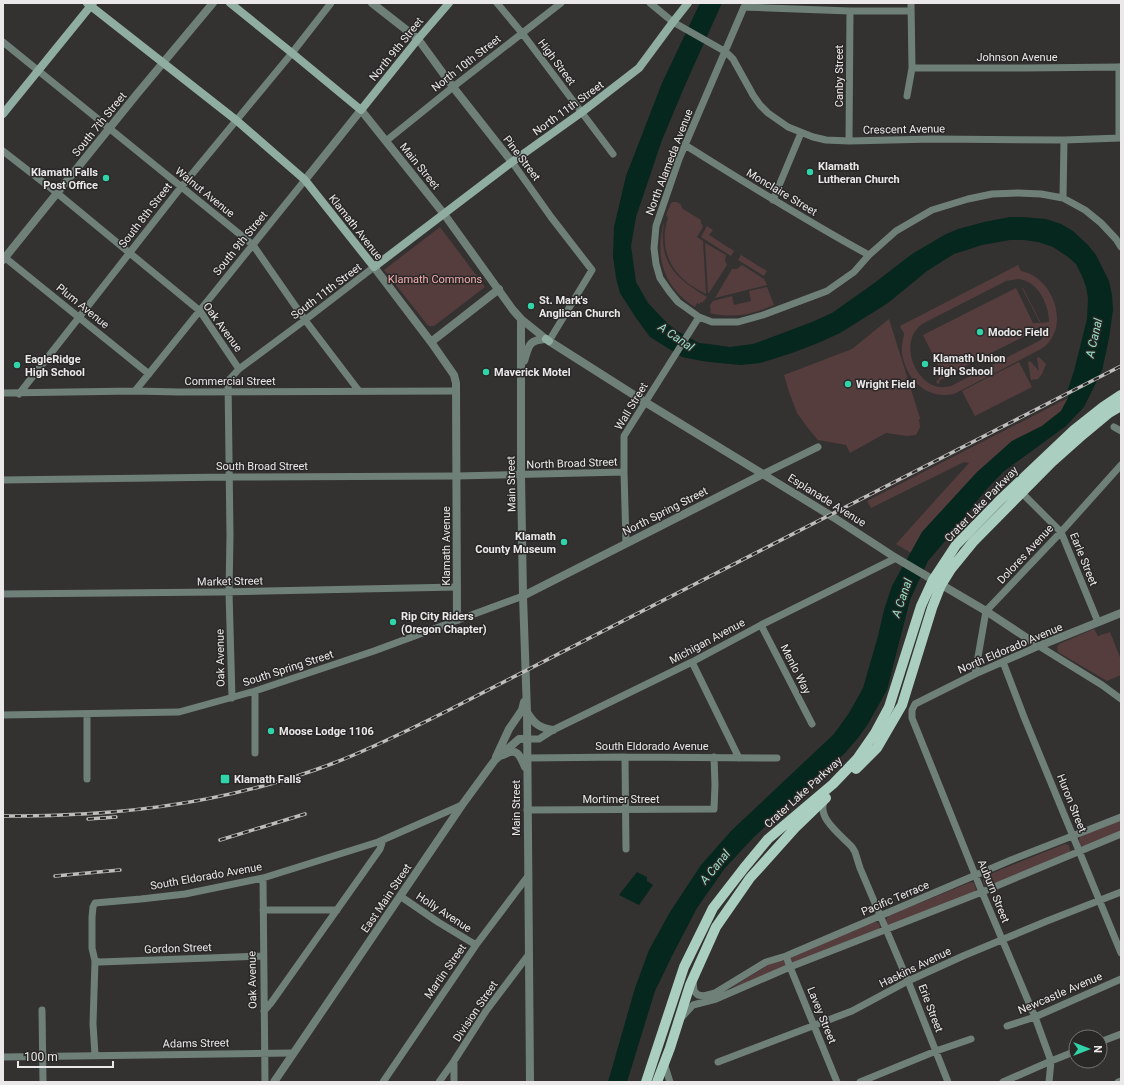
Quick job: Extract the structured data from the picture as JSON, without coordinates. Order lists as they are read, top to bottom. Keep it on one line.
{"streets":{"main road":["North 9th Street","North 11th Street","Main Street","Klamath Avenue","South 11th Street","Crater Lake Parkway"],"street":["Johnson Avenue","High Street","North 10th Street","Canby Street","South 7th Street","Crescent Avenue","Pine Street","North Alameda Avenue","Walnut Avenue","Monclaire Street","South 8th Street","South 9th Street","Plum Avenue","Oak Avenue","Commercial Street","Wall Street","North Broad Street","South Broad Street","Esplanade Avenue","North Spring Street","Dolores Avenue","Earle Street","Market Street","Michigan Avenue","North Eldorado Avenue","South Spring Street","Menlo Way","South Eldorado Avenue","Mortimer Street","Huron Street","Auburn Street","East Main Street","Pacific Terrace","Holly Avenue","Gordon Street","Haskins Avenue","Martin Street","Newcastle Avenue","Erie Street","Division Street","Lavey Street","Adams Street"]},"crossings":[["North 9th Street","Pine Street"],["North 9th Street","Main Street"],["North 9th Street","South 9th Street"],["High Street","North 10th Street"],["High Street","North 11th Street"],["North 10th Street","Pine Street"],["North 10th Street","Main Street"],["Canby Street","Crescent Avenue"],["North 11th Street","Crescent Avenue"],["North 11th Street","Pine Street"],["North 11th Street","Main Street"],["North 11th Street","South 11th Street"],["South 7th Street","Walnut Avenue"],["South 7th Street","Klamath Avenue"],["South 7th Street","Plum Avenue"],["South 7th Street","Oak Avenue"],["Crescent Avenue","North Alameda Avenue"],["Pine Street","Esplanade Avenue"],["North Alameda Avenue","Monclaire Street"],["North Alameda Avenue","Wall Street"],["Main Street","South 8th Street"],["Main Street","South 9th Street"],["Main Street","South 11th Street"],["Main Street","North Broad Street"],["Main Street","South Broad Street"],["Main Street","Esplanade Avenue"],["Main Street","North Spring Street"],["Main Street","Michigan Avenue"],["Main Street","South Spring Street"],["Main Street","South Eldorado Avenue"],["Main Street","Mortimer Street"],["Main Street","East Main Street"],["Main Street","Martin Street"],["Main Street","Division Street"],["Walnut Avenue","South 8th Street"],["Walnut Avenue","South 9th Street"],["Walnut Avenue","South 11th Street"],["Walnut Avenue","Commercial Street"],["South 8th Street","Klamath Avenue"],["South 8th Street","Plum Avenue"],["South 8th Street","Oak Avenue"],["South 8th Street","Commercial Street"],["Klamath Avenue","South 9th Street"],["Klamath Avenue","South 11th Street"],["Klamath Avenue","Commercial Street"],["Klamath Avenue","South Broad Street"],["Klamath Avenue","Market Street"],["Klamath Avenue","South Spring Street"],["South 9th Street","Plum Avenue"],["South 9th Street","Oak Avenue"],["South 9th Street","Commercial Street"],["South 11th Street","Oak Avenue"],["Oak Avenue","Commercial Street"],["Oak Avenue","South Broad Street"],["Oak Avenue","Market Street"],["Oak Avenue","South Spring Street"],["Oak Avenue","South Eldorado Avenue"],["Oak Avenue","Gordon Street"],["Oak Avenue","Adams Street"],["Wall Street","North Broad Street"],["Wall Street","Esplanade Avenue"],["Wall Street","North Spring Street"],["North Broad Street","South Broad Street"],["Esplanade Avenue","Crater Lake Parkway"],["Esplanade Avenue","North Spring Street"],["Esplanade Avenue","Dolores Avenue"],["Esplanade Avenue","Michigan Avenue"],["Esplanade Avenue","North Eldorado Avenue"],["Crater Lake Parkway","Earle Street"],["Crater Lake Parkway","Pacific Terrace"],["Crater Lake Parkway","Erie Street"],["North Spring Street","South Spring Street"],["Dolores Avenue","Earle Street"],["Earle Street","North Eldorado Avenue"],["Michigan Avenue","Menlo Way"],["Michigan Avenue","East Main Street"],["North Eldorado Avenue","Huron Street"],["North Eldorado Avenue","Auburn Street"],["South Eldorado Avenue","Mortimer Street"],["South Eldorado Avenue","East Main Street"],["South Eldorado Avenue","Gordon Street"],["South Eldorado Avenue","Adams Street"],["Huron Street","Pacific Terrace"],["Huron Street","Haskins Avenue"],["Auburn Street","Pacific Terrace"],["Auburn Street","Haskins Avenue"],["Auburn Street","Newcastle Avenue"],["East Main Street","Holly Avenue"],["East Main Street","Adams Street"],["Pacific Terrace","Erie Street"],["Pacific Terrace","Lavey Street"],["Holly Avenue","Martin Street"],["Haskins Avenue","Erie Street"],["Haskins Avenue","Lavey Street"]],"water":["A Canal"],"parks":["Klamath Commons"],"places":{"other":["Klamath Lutheran Church","Klamath Falls Post Office","St. Mark's Anglican Church","Modoc Field","Klamath Union High School","EagleRidge High School","Maverick Motel","Wright Field","Klamath County Museum","Rip City Riders (Oregon Chapter)","Moose Lodge 1106"],"transit":["Klamath Falls"]},"scale_bar":"100 m","north":"right"}
